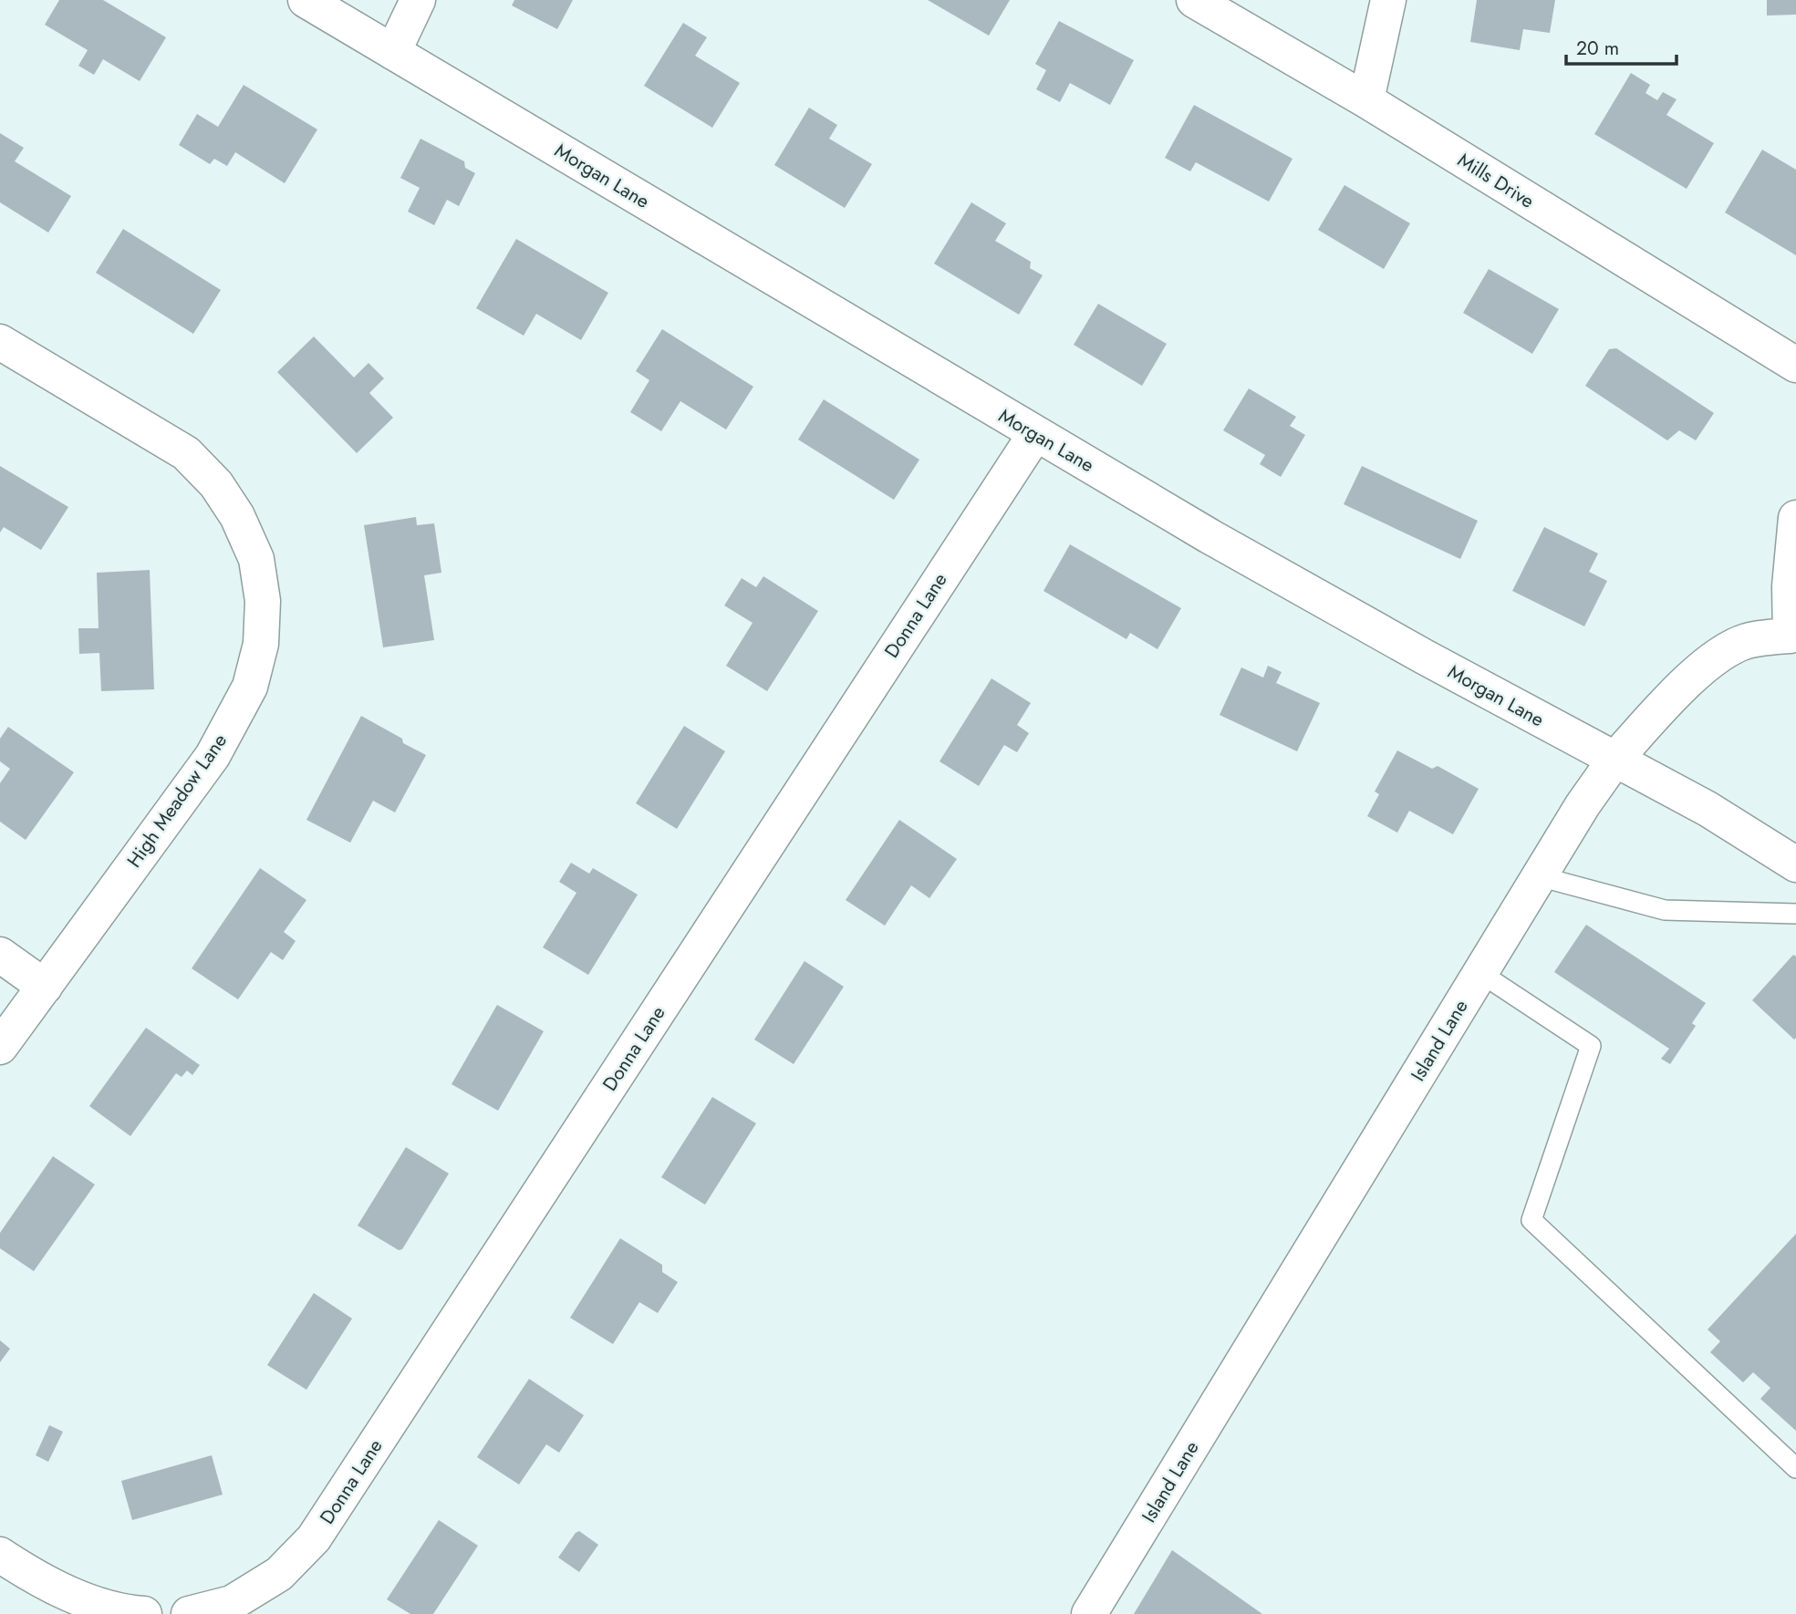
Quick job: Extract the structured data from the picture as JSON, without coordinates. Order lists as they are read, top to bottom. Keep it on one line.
{"streets":{"street":["Morgan Lane","Mills Drive","Donna Lane","High Meadow Lane","Island Lane"]},"crossings":[["Morgan Lane","Donna Lane"],["Morgan Lane","Island Lane"]],"scale_bar":"20 m"}
